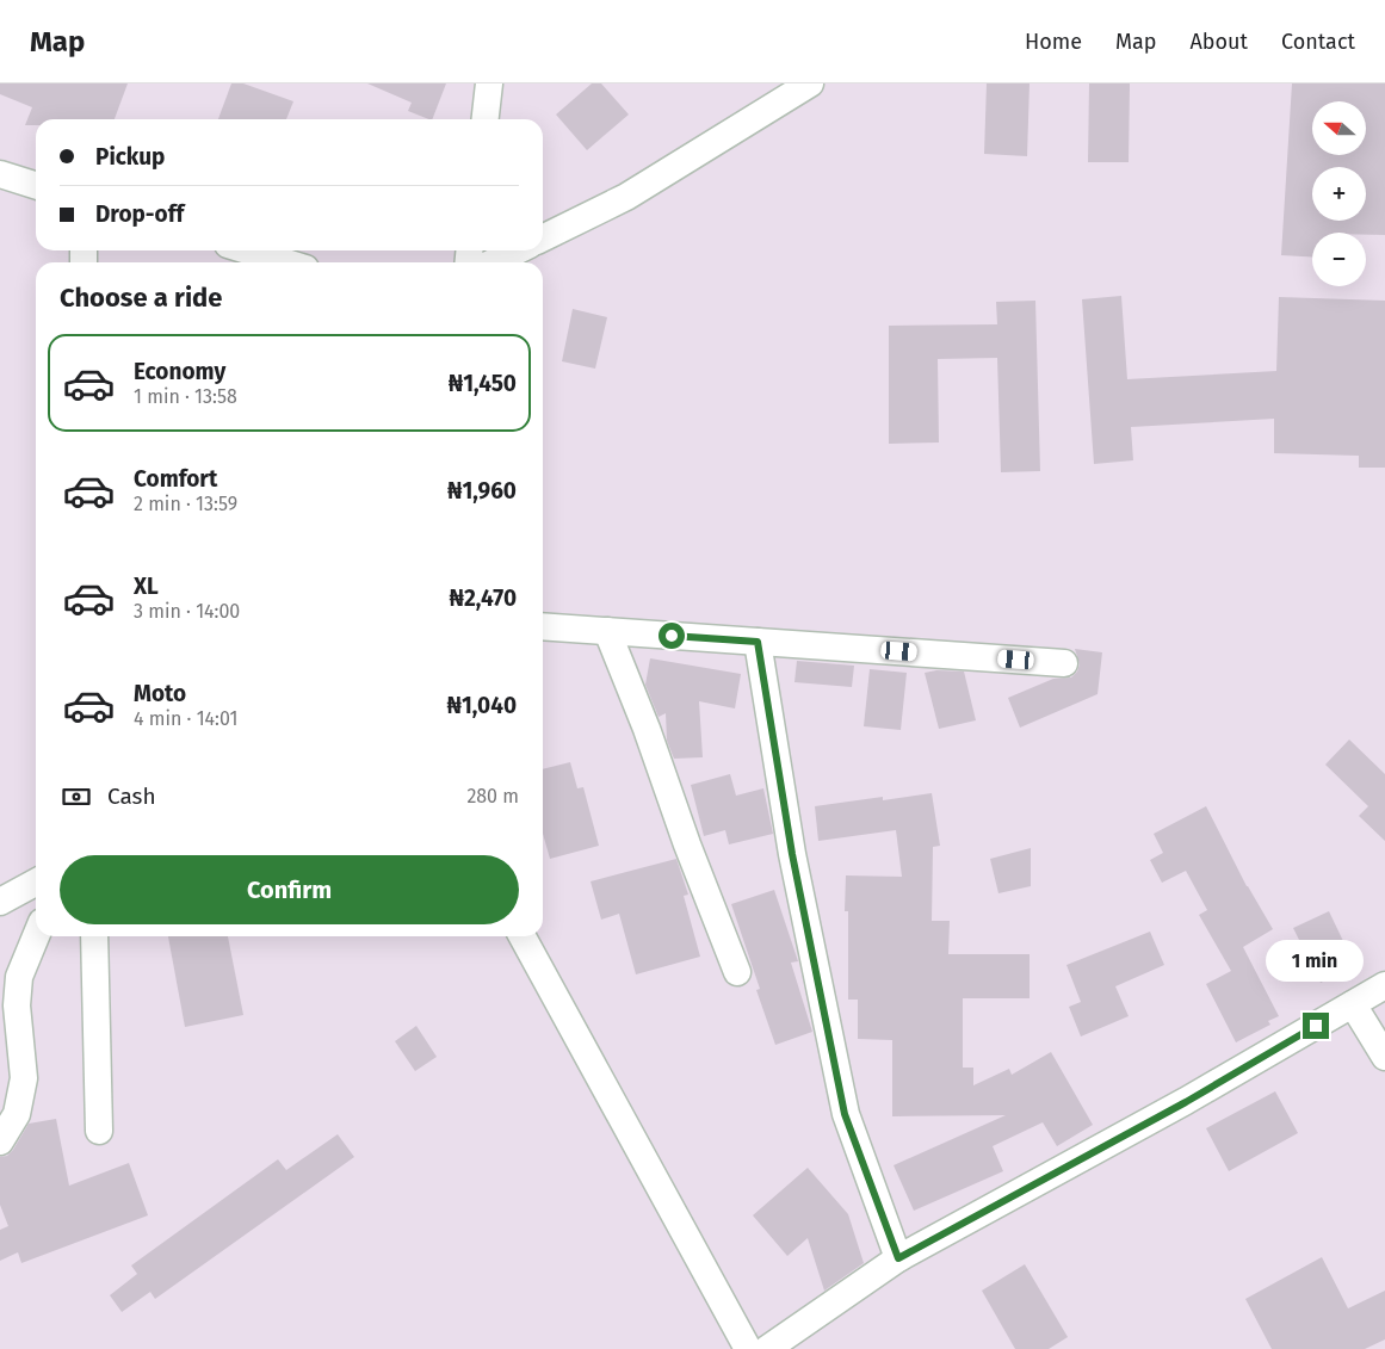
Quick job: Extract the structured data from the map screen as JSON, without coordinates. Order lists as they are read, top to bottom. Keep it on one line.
{"north":"left","page":{"header":"Map","nav":["Home","Map","About","Contact"],"map_buttons":["+","−"],"banner":["Pickup","Drop-off"],"heading":"Choose a ride","list":[{"name":"Economy","note":"1 min · 13:58","value":"₦1,450"},{"name":"Comfort","note":"2 min · 13:59","value":"₦1,960"},{"name":"XL","note":"3 min · 14:00","value":"₦2,470"},{"name":"Moto","note":"4 min · 14:01","value":"₦1,040"}],"pay":["Cash","280 m"],"buttons":"Confirm","bubble":"1 min"}}
